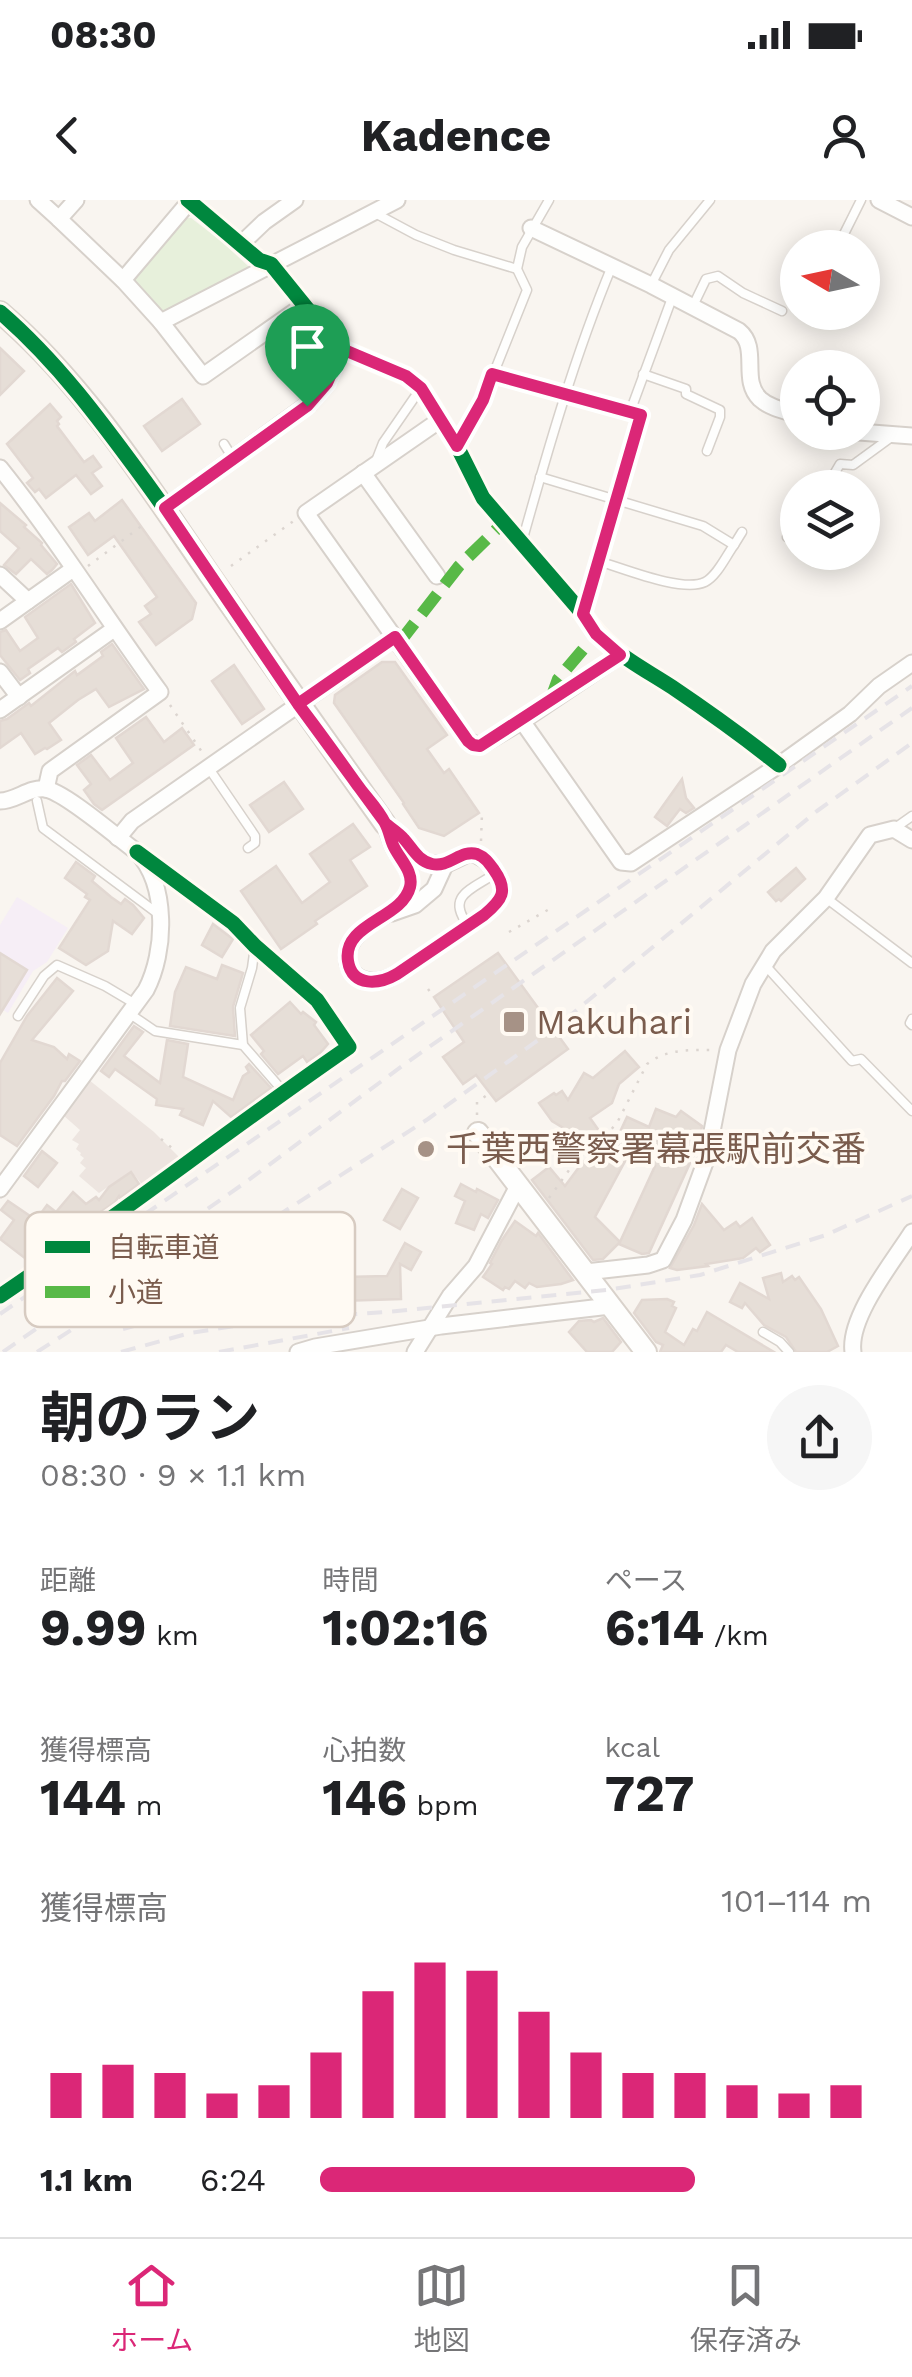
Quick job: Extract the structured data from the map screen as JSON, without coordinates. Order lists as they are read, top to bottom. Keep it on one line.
{"places":{"transit":["Makuhari"],"other":["千葉西警察署幕張駅前交番"]},"legend":["自転車道","小道"],"north":"left","page":{"status":"08:30","header":"Kadence","heading":["朝のラン","08:30 · 9 × 1.1 km"],"stats":[["距離","9.99 km"],["時間","1:02:16"],["ペース","6:14 /km"],["獲得標高","144 m"],["心拍数","146 bpm"],["kcal","727"]],"chart":["獲得標高","101–114 m"],"list":[{"name":"1.1 km","note":"6:24"}],"tabs":["ホーム","地図","保存済み"]}}
